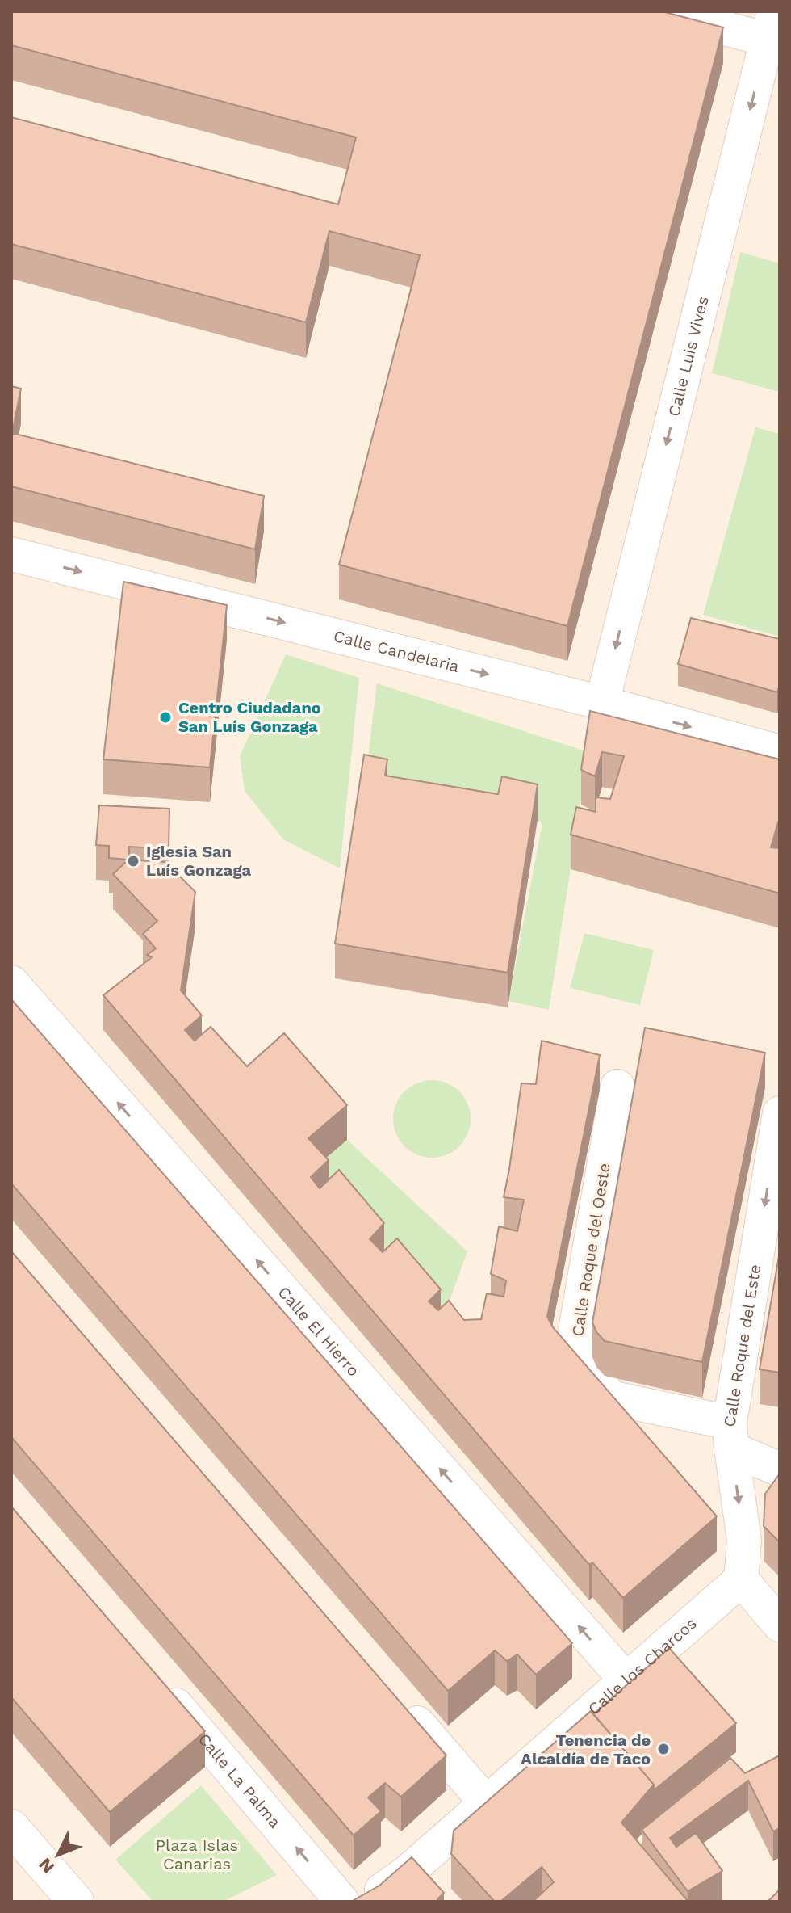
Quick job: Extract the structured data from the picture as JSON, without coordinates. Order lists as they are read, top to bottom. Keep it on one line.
{"streets":{"street":["Calle Luis Vives","Calle Candelaria","Calle Roque del Oeste","Calle El Hierro","Calle Roque del Este","Calle los Charcos","Calle La Palma"]},"crossings":[["Calle Luis Vives","Calle Candelaria"],["Calle Roque del Oeste","Calle Roque del Este"],["Calle El Hierro","Calle los Charcos"],["Calle Roque del Este","Calle los Charcos"]],"one_way":["Calle Luis Vives","Calle Candelaria","Calle El Hierro","Calle Roque del Este"],"parks":["Plaza Islas Canarias"],"places":["Centro Ciudadano San Luís Gonzaga","Iglesia San Luís Gonzaga","Tenencia de Alcaldía de Taco"],"north":"bottom left"}
